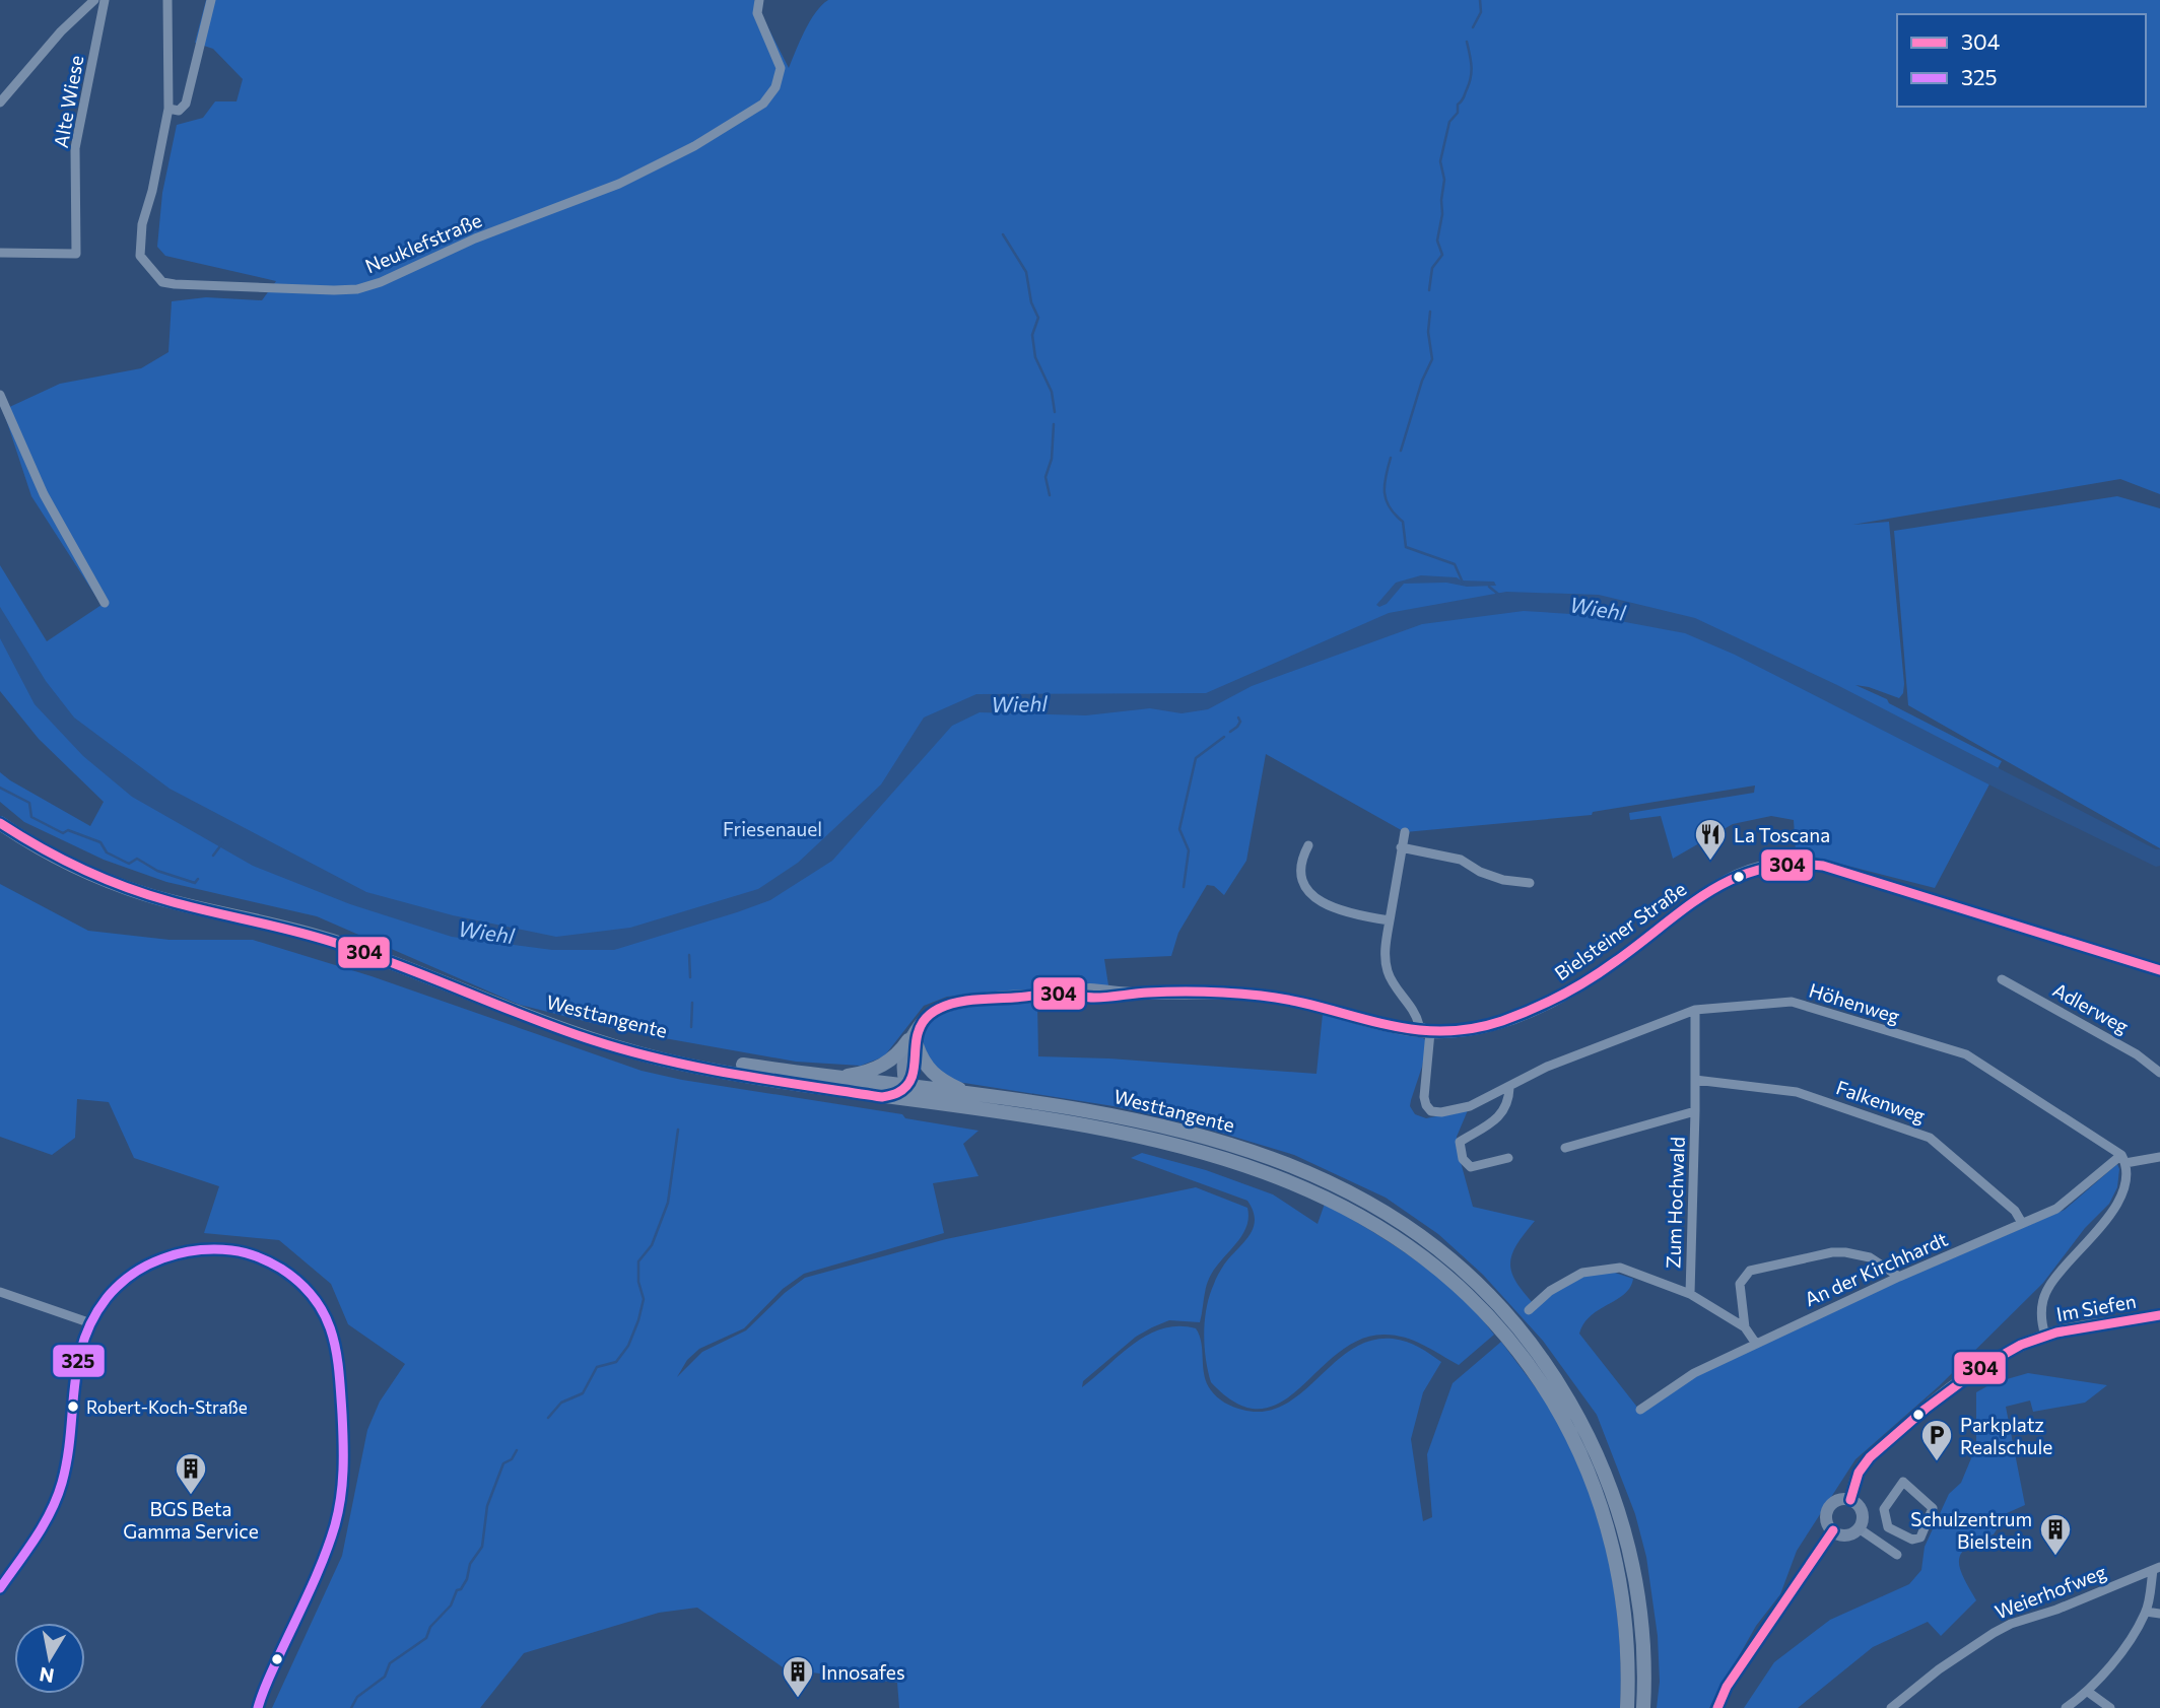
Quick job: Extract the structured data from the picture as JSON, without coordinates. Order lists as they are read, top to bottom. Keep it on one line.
{"streets":{"main road":["Bielsteiner Straße","Westtangente","Im Siefen"],"street":["Alte Wiese","Neuklefstraße","Höhenweg","Adlerweg","Falkenweg","Zum Hochwald","An der Kirchhardt","Weierhofweg"]},"crossings":[["Bielsteiner Straße","Höhenweg"],["Höhenweg","Zum Hochwald"],["Höhenweg","An der Kirchhardt"],["Falkenweg","Zum Hochwald"],["Falkenweg","An der Kirchhardt"],["Zum Hochwald","An der Kirchhardt"]],"water":["Wiehl"],"parks":["Friesenauel"],"places":{"restaurant":["La Toscana"],"other":["Robert-Koch-Straße"],"parking":["Parkplatz Realschule"],"building":["BGS Beta Gamma Service","Schulzentrum Bielstein","Innosafes"]},"lines":["transit line 304","transit line 325"],"legend":["304","325"],"north":"bottom"}
